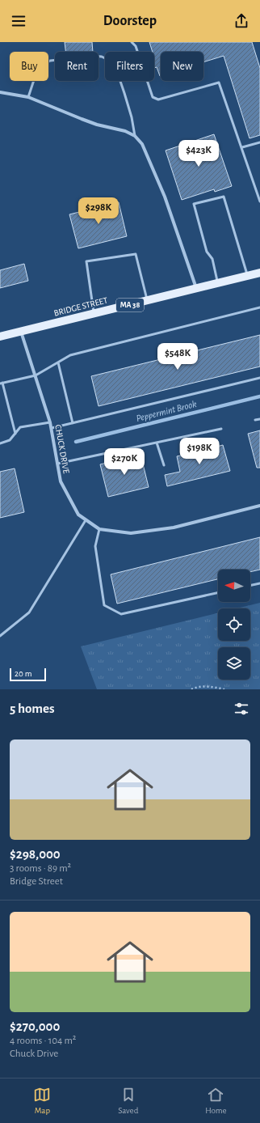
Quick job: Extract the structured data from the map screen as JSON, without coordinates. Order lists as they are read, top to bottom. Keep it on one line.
{"streets":{"main road":["MA 38","BRIDGE STREET"],"street":["CHUCK DRIVE"]},"crossings":[["BRIDGE STREET","CHUCK DRIVE"]],"water":["Peppermint Brook"],"scale_bar":"20 m","north":"left","page":{"header":"Doorstep","chip":["Buy","Rent","Filters","New"],"price":["$423K","$298K","$548K","$198K","$270K"],"scale":"20 m","heading":"5 homes","list":[{"name":"$298,000","note":"3 rooms · 89 m² · Bridge Street"},{"name":"$270,000","note":"4 rooms · 104 m² · Chuck Drive"}],"tabs":["Map","Saved","Home"]}}
